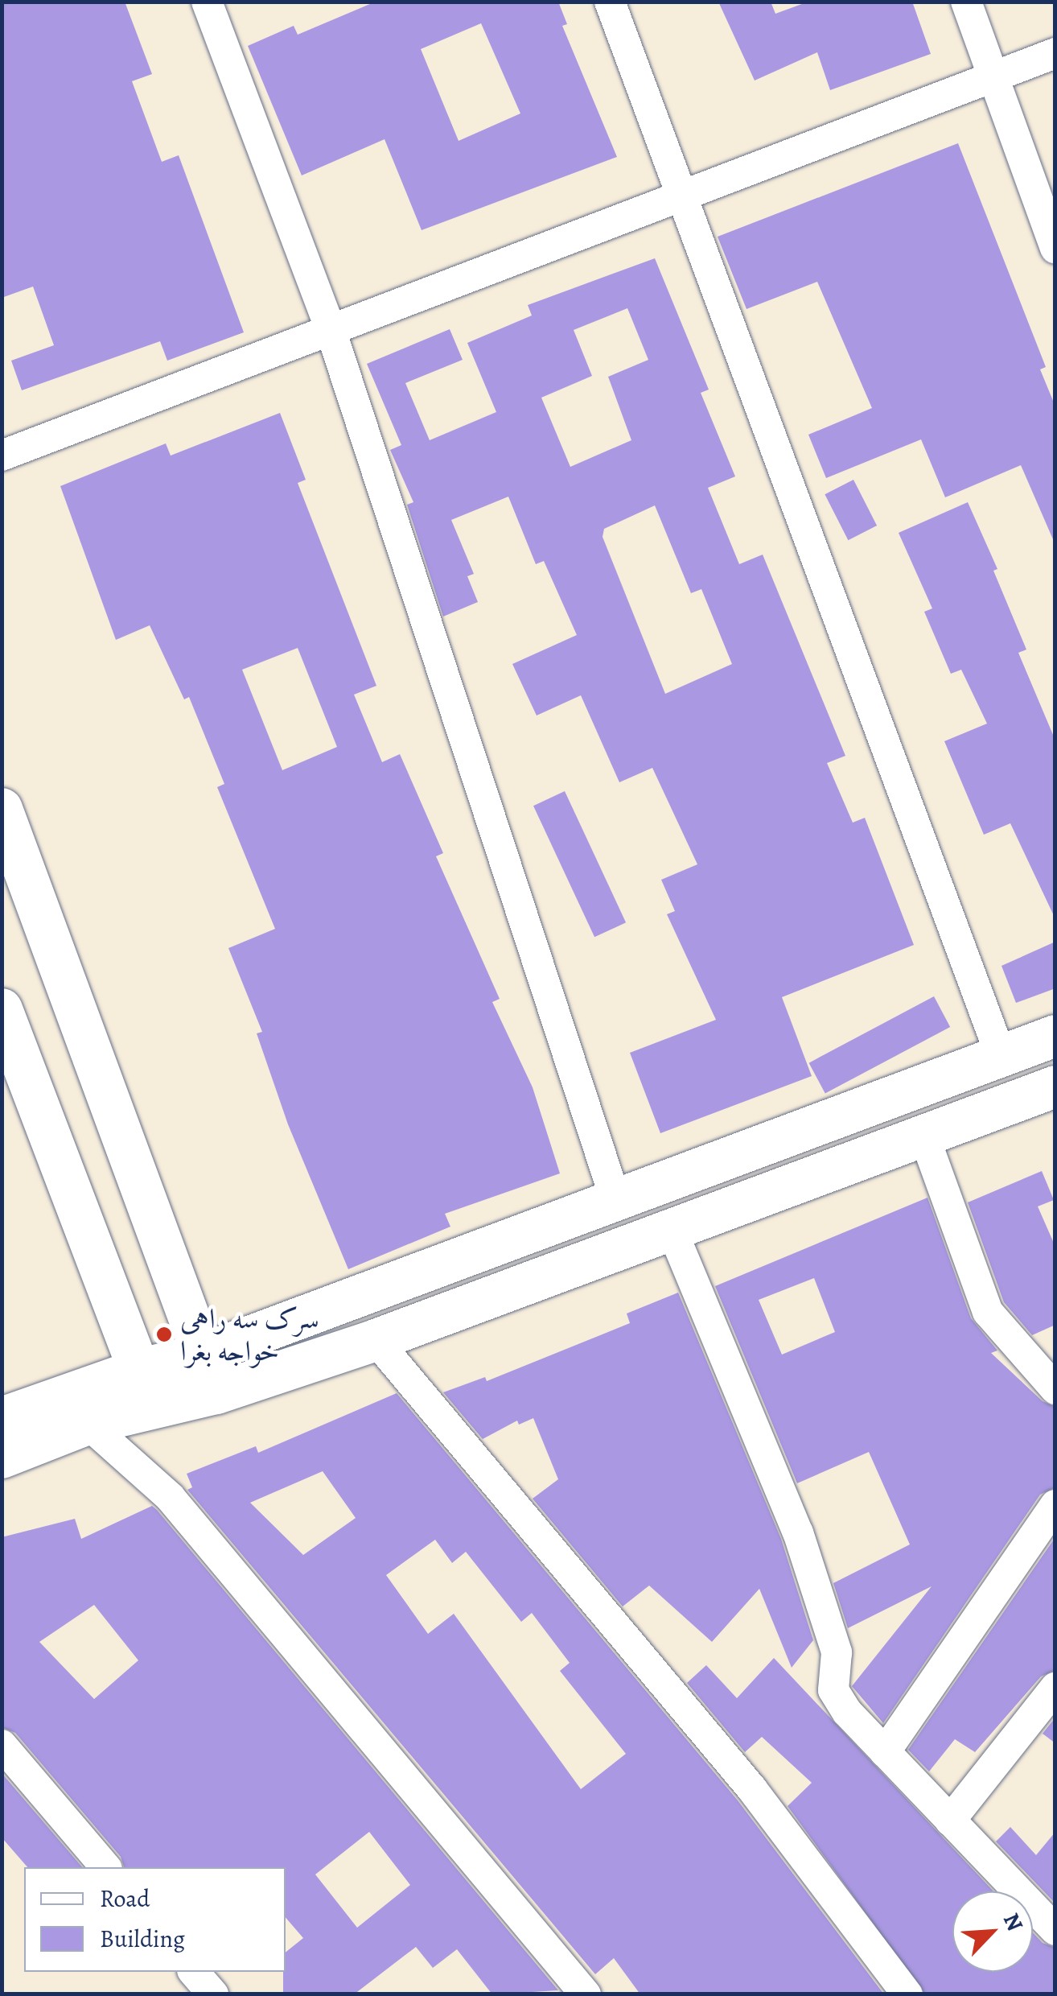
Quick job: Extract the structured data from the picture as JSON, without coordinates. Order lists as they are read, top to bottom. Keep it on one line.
{"places":["سرک سه راهی خواجه بغرا"],"legend":["Road","Building"],"north":"top right"}
